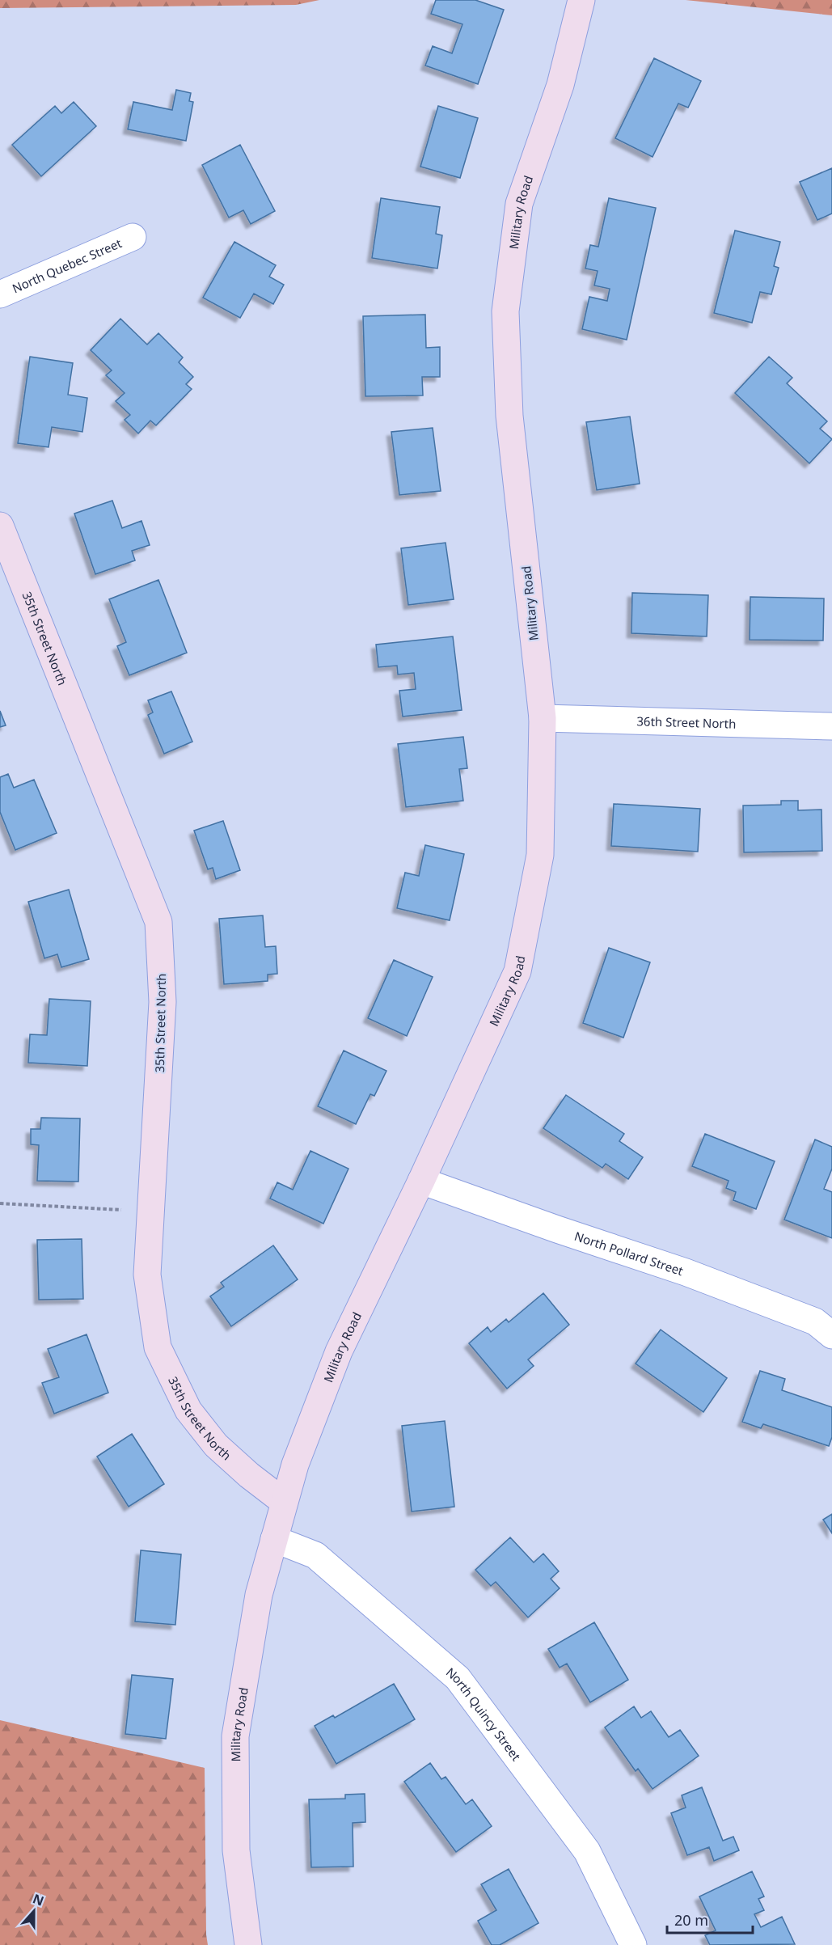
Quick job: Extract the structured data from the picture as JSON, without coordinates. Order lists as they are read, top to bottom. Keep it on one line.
{"streets":{"main road":["Military Road","35th Street North"],"street":["North Quebec Street","36th Street North","North Pollard Street","North Quincy Street"]},"crossings":[["Military Road","35th Street North"],["Military Road","36th Street North"],["Military Road","North Pollard Street"],["Military Road","North Quincy Street"]],"scale_bar":"20 m","north":"top"}
